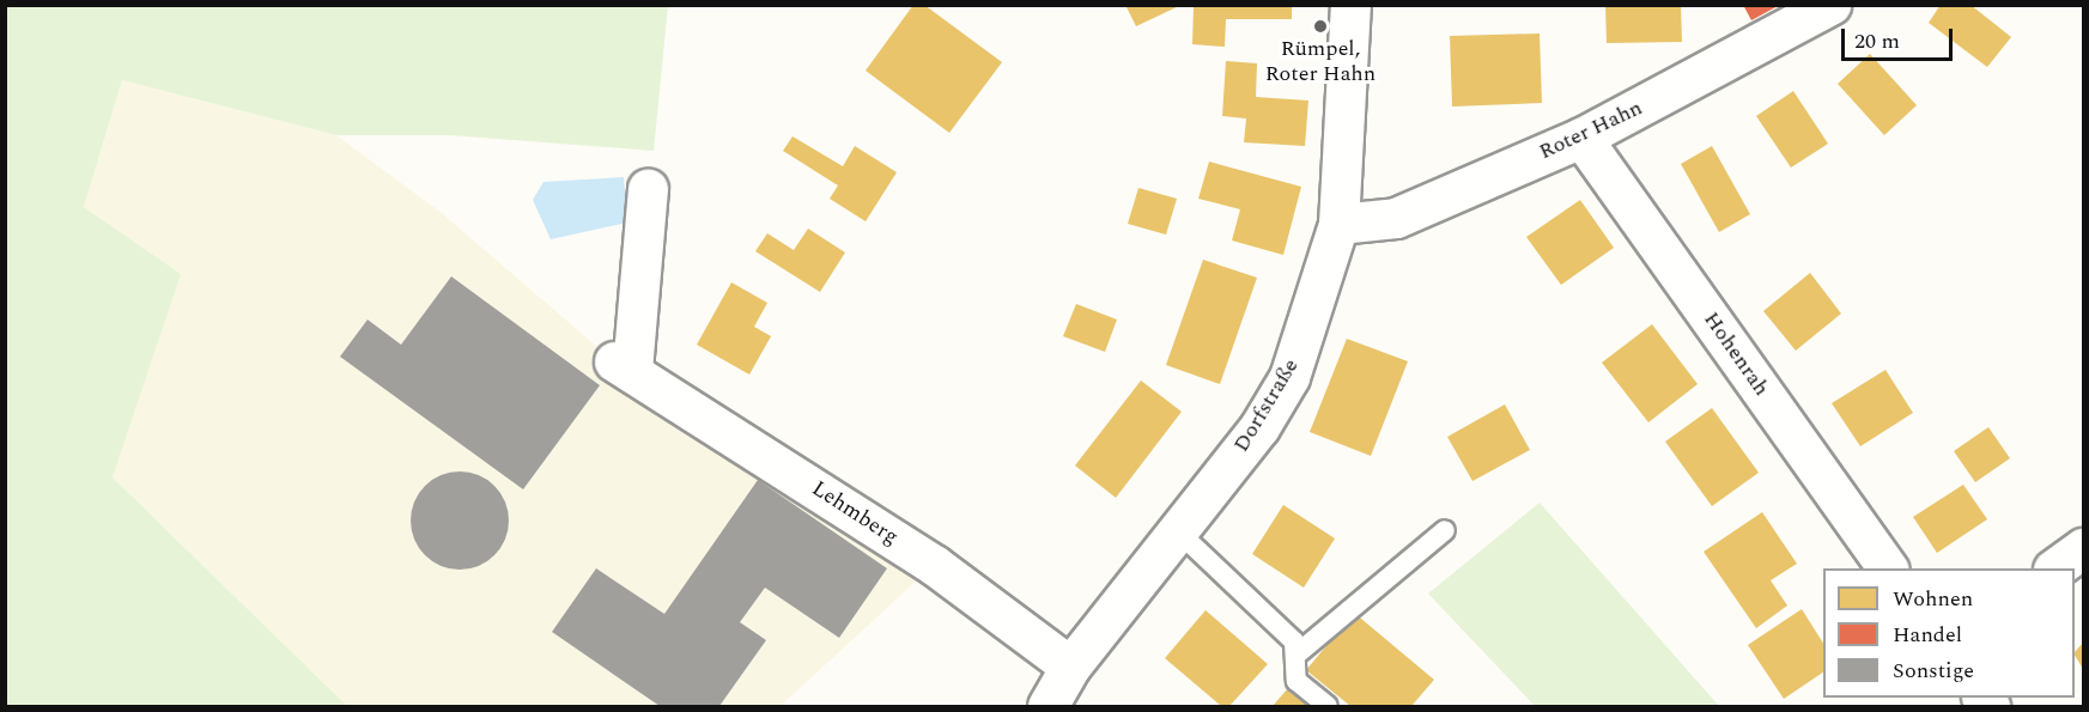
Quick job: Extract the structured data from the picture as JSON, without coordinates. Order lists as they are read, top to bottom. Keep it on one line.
{"streets":{"street":["Roter Hahn","Hohenrah","Dorfstraße","Lehmberg"]},"crossings":[["Roter Hahn","Hohenrah"],["Roter Hahn","Dorfstraße"],["Dorfstraße","Lehmberg"]],"places":["Rümpel, Roter Hahn"],"legend":["Wohnen","Handel","Sonstige"],"scale_bar":"20 m"}
